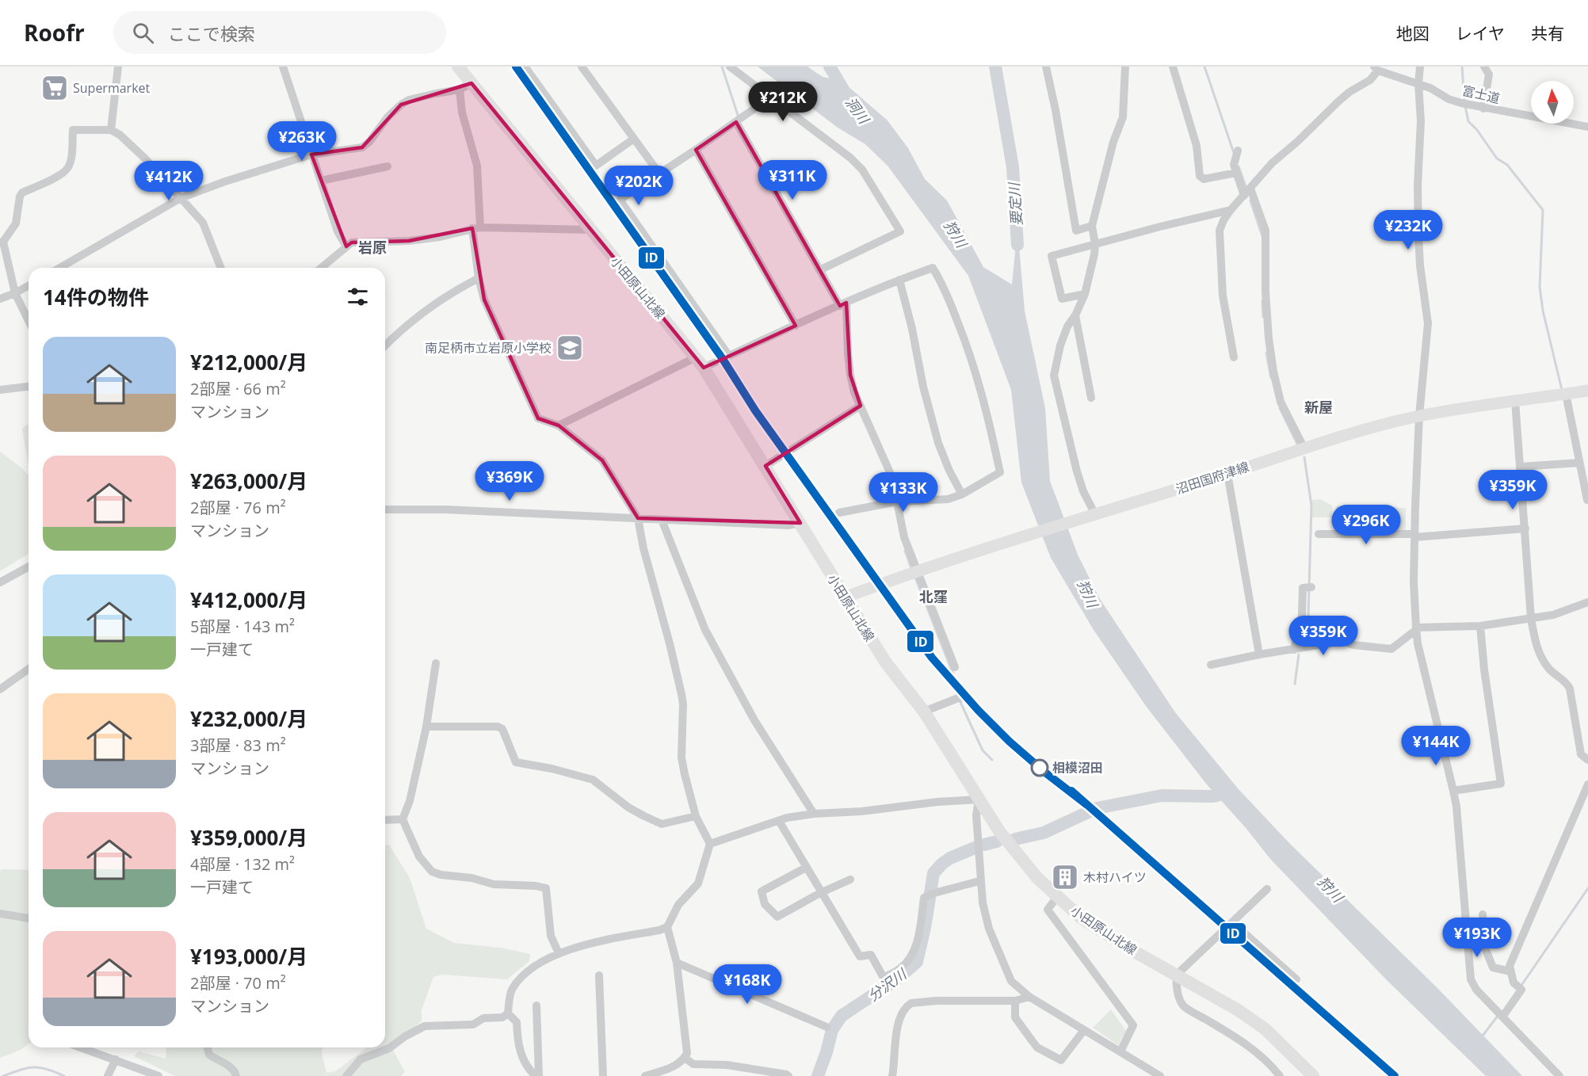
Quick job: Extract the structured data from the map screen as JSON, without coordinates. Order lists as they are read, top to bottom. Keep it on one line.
{"streets":{"main road":["小田原山北線","沼田国府津線"],"street":["富士道"]},"crossings":[["小田原山北線","沼田国府津線"]],"districts":["岩原","新屋","北窪"],"water":["洞川","要定川","狩川","分沢川"],"places":{"supermarket":["Supermarket"],"school or university":["南足柄市立岩原小学校"],"other":["相模沼田"],"building":["木村ハイツ"]},"lines":["transit line ID"],"north":"top","page":{"header":"Roofr","search":"ここで検索","nav":["地図","レイヤ","共有"],"price":["¥212K","¥263K","¥311K","¥412K","¥202K","¥232K","¥369K","¥359K","¥133K","¥296K","¥359K","¥144K","¥193K","¥168K"],"heading":"14件の物件","list":[{"name":"¥212,000/月","note":"2部屋 · 66 m² · マンション"},{"name":"¥263,000/月","note":"2部屋 · 76 m² · マンション"},{"name":"¥412,000/月","note":"5部屋 · 143 m² · 一戸建て"},{"name":"¥232,000/月","note":"3部屋 · 83 m² · マンション"},{"name":"¥359,000/月","note":"4部屋 · 132 m² · 一戸建て"},{"name":"¥193,000/月","note":"2部屋 · 70 m² · マンション"}]}}
